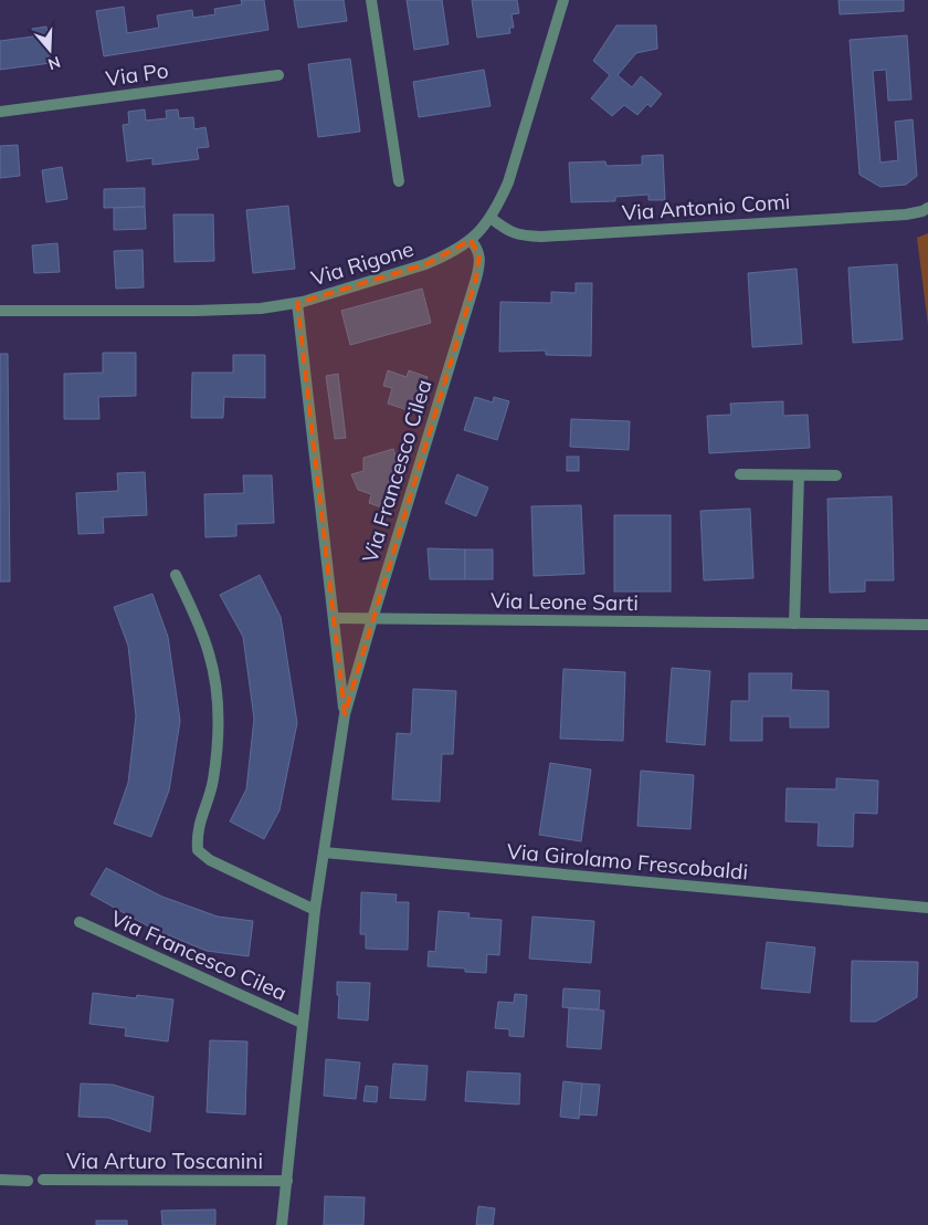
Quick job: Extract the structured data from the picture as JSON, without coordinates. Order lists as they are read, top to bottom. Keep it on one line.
{"streets":{"street":["Via Po","Via Antonio Comi","Via Rigone","Via Francesco Cilea","Via Leone Sarti","Via Girolamo Frescobaldi","Via Arturo Toscanini"]},"crossings":[["Via Antonio Comi","Via Rigone"],["Via Rigone","Via Francesco Cilea"],["Via Francesco Cilea","Via Leone Sarti"],["Via Francesco Cilea","Via Girolamo Frescobaldi"],["Via Francesco Cilea","Via Arturo Toscanini"]],"north":"bottom"}
